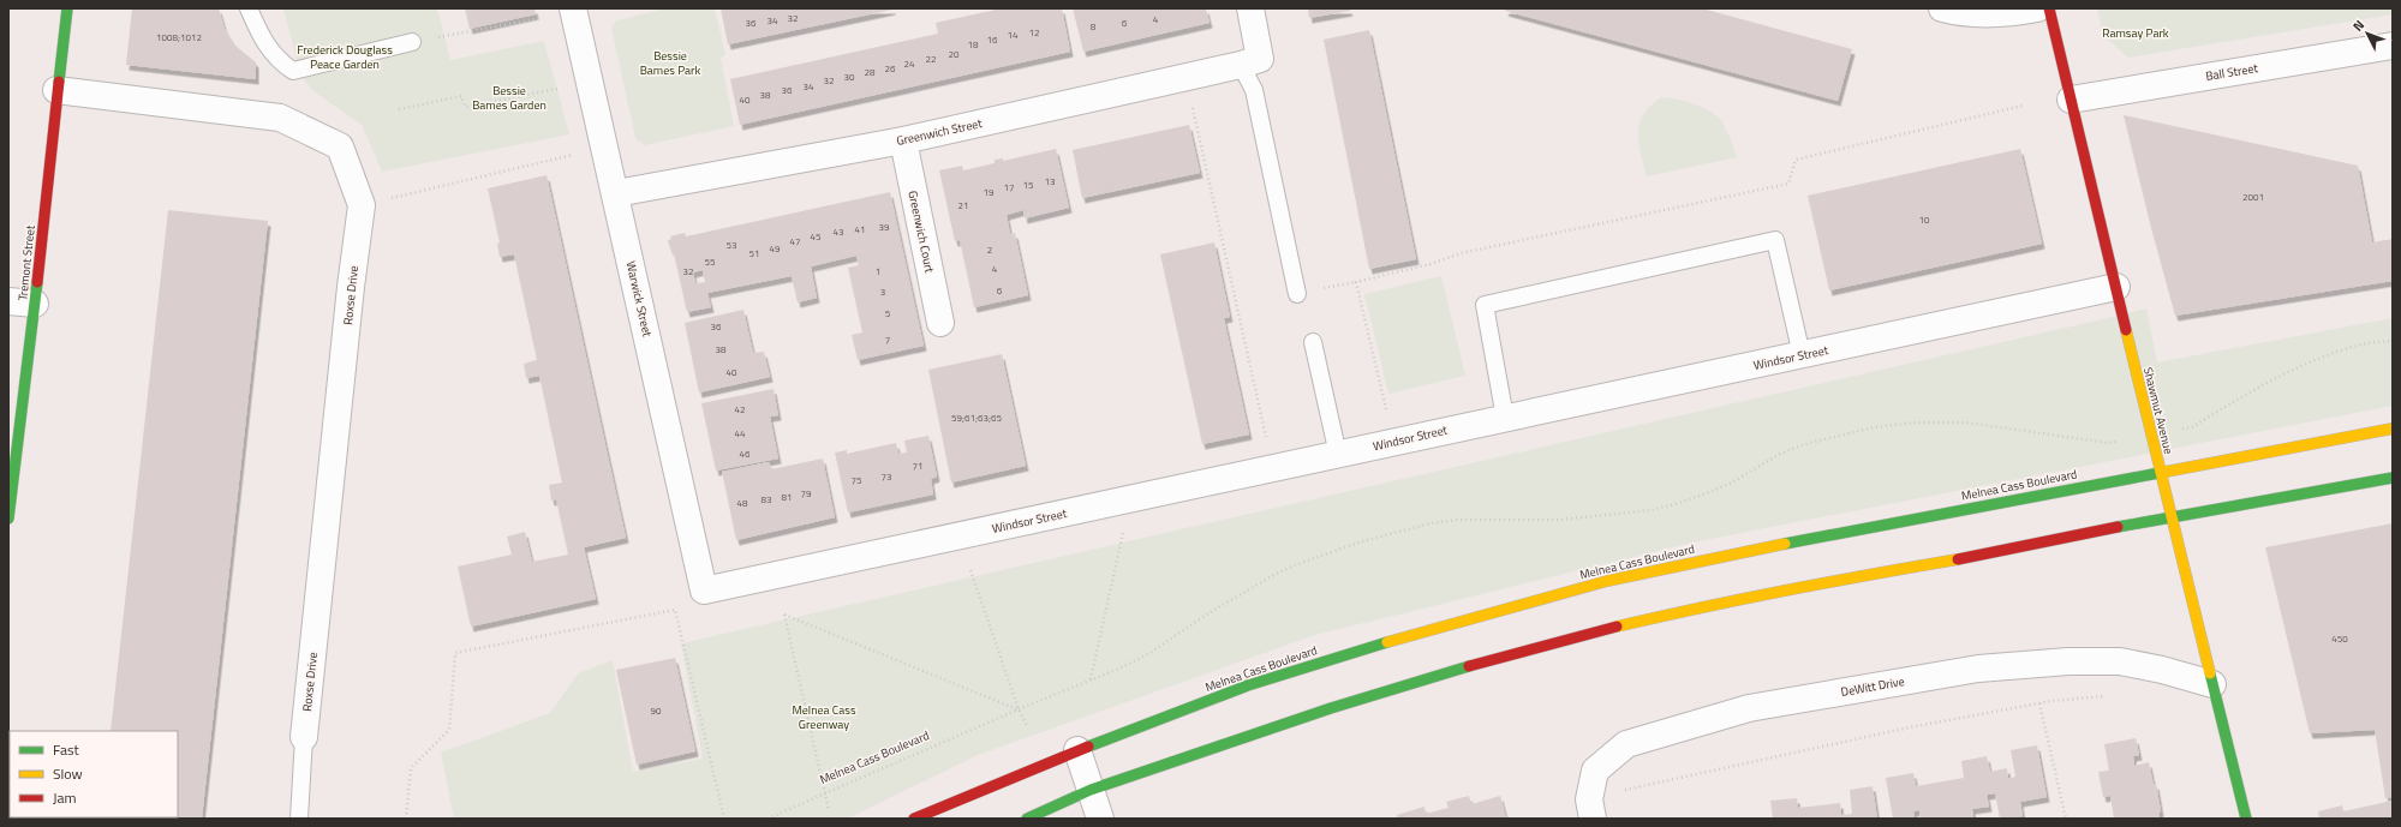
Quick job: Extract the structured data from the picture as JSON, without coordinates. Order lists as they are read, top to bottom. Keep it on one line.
{"streets":{"main road":["Tremont Street","Shawmut Avenue","Melnea Cass Boulevard"],"street":["Ball Street","Greenwich Street","Greenwich Court","Roxse Drive","Warwick Street","Windsor Street","DeWitt Drive"]},"crossings":[["Ball Street","Shawmut Avenue"],["Greenwich Street","Greenwich Court"],["Greenwich Street","Warwick Street"],["Tremont Street","Roxse Drive"],["Warwick Street","Windsor Street"],["Windsor Street","Shawmut Avenue"],["Shawmut Avenue","Melnea Cass Boulevard"],["Shawmut Avenue","DeWitt Drive"]],"parks":["Ramsay Park","Frederick Douglass Peace Garden","Bessie Bames Park","Bessie Bames Garden","Melnea Cass Greenway"],"house_numbers":["32","4","34","36","6","8","12","14","1008;1012","16","18","20","22","24","26","28","30","32","34","36","38","40","13","15","17","19","2001","21","10","39","41","43","45","47","53","49","2","51","55","4","32","1","6","3","5","36","7","38","40","42","59;61;63;65","44","46","71","73","75","79","81","83","48","450","90"],"legend":["Fast","Slow","Jam"],"north":"top left"}
